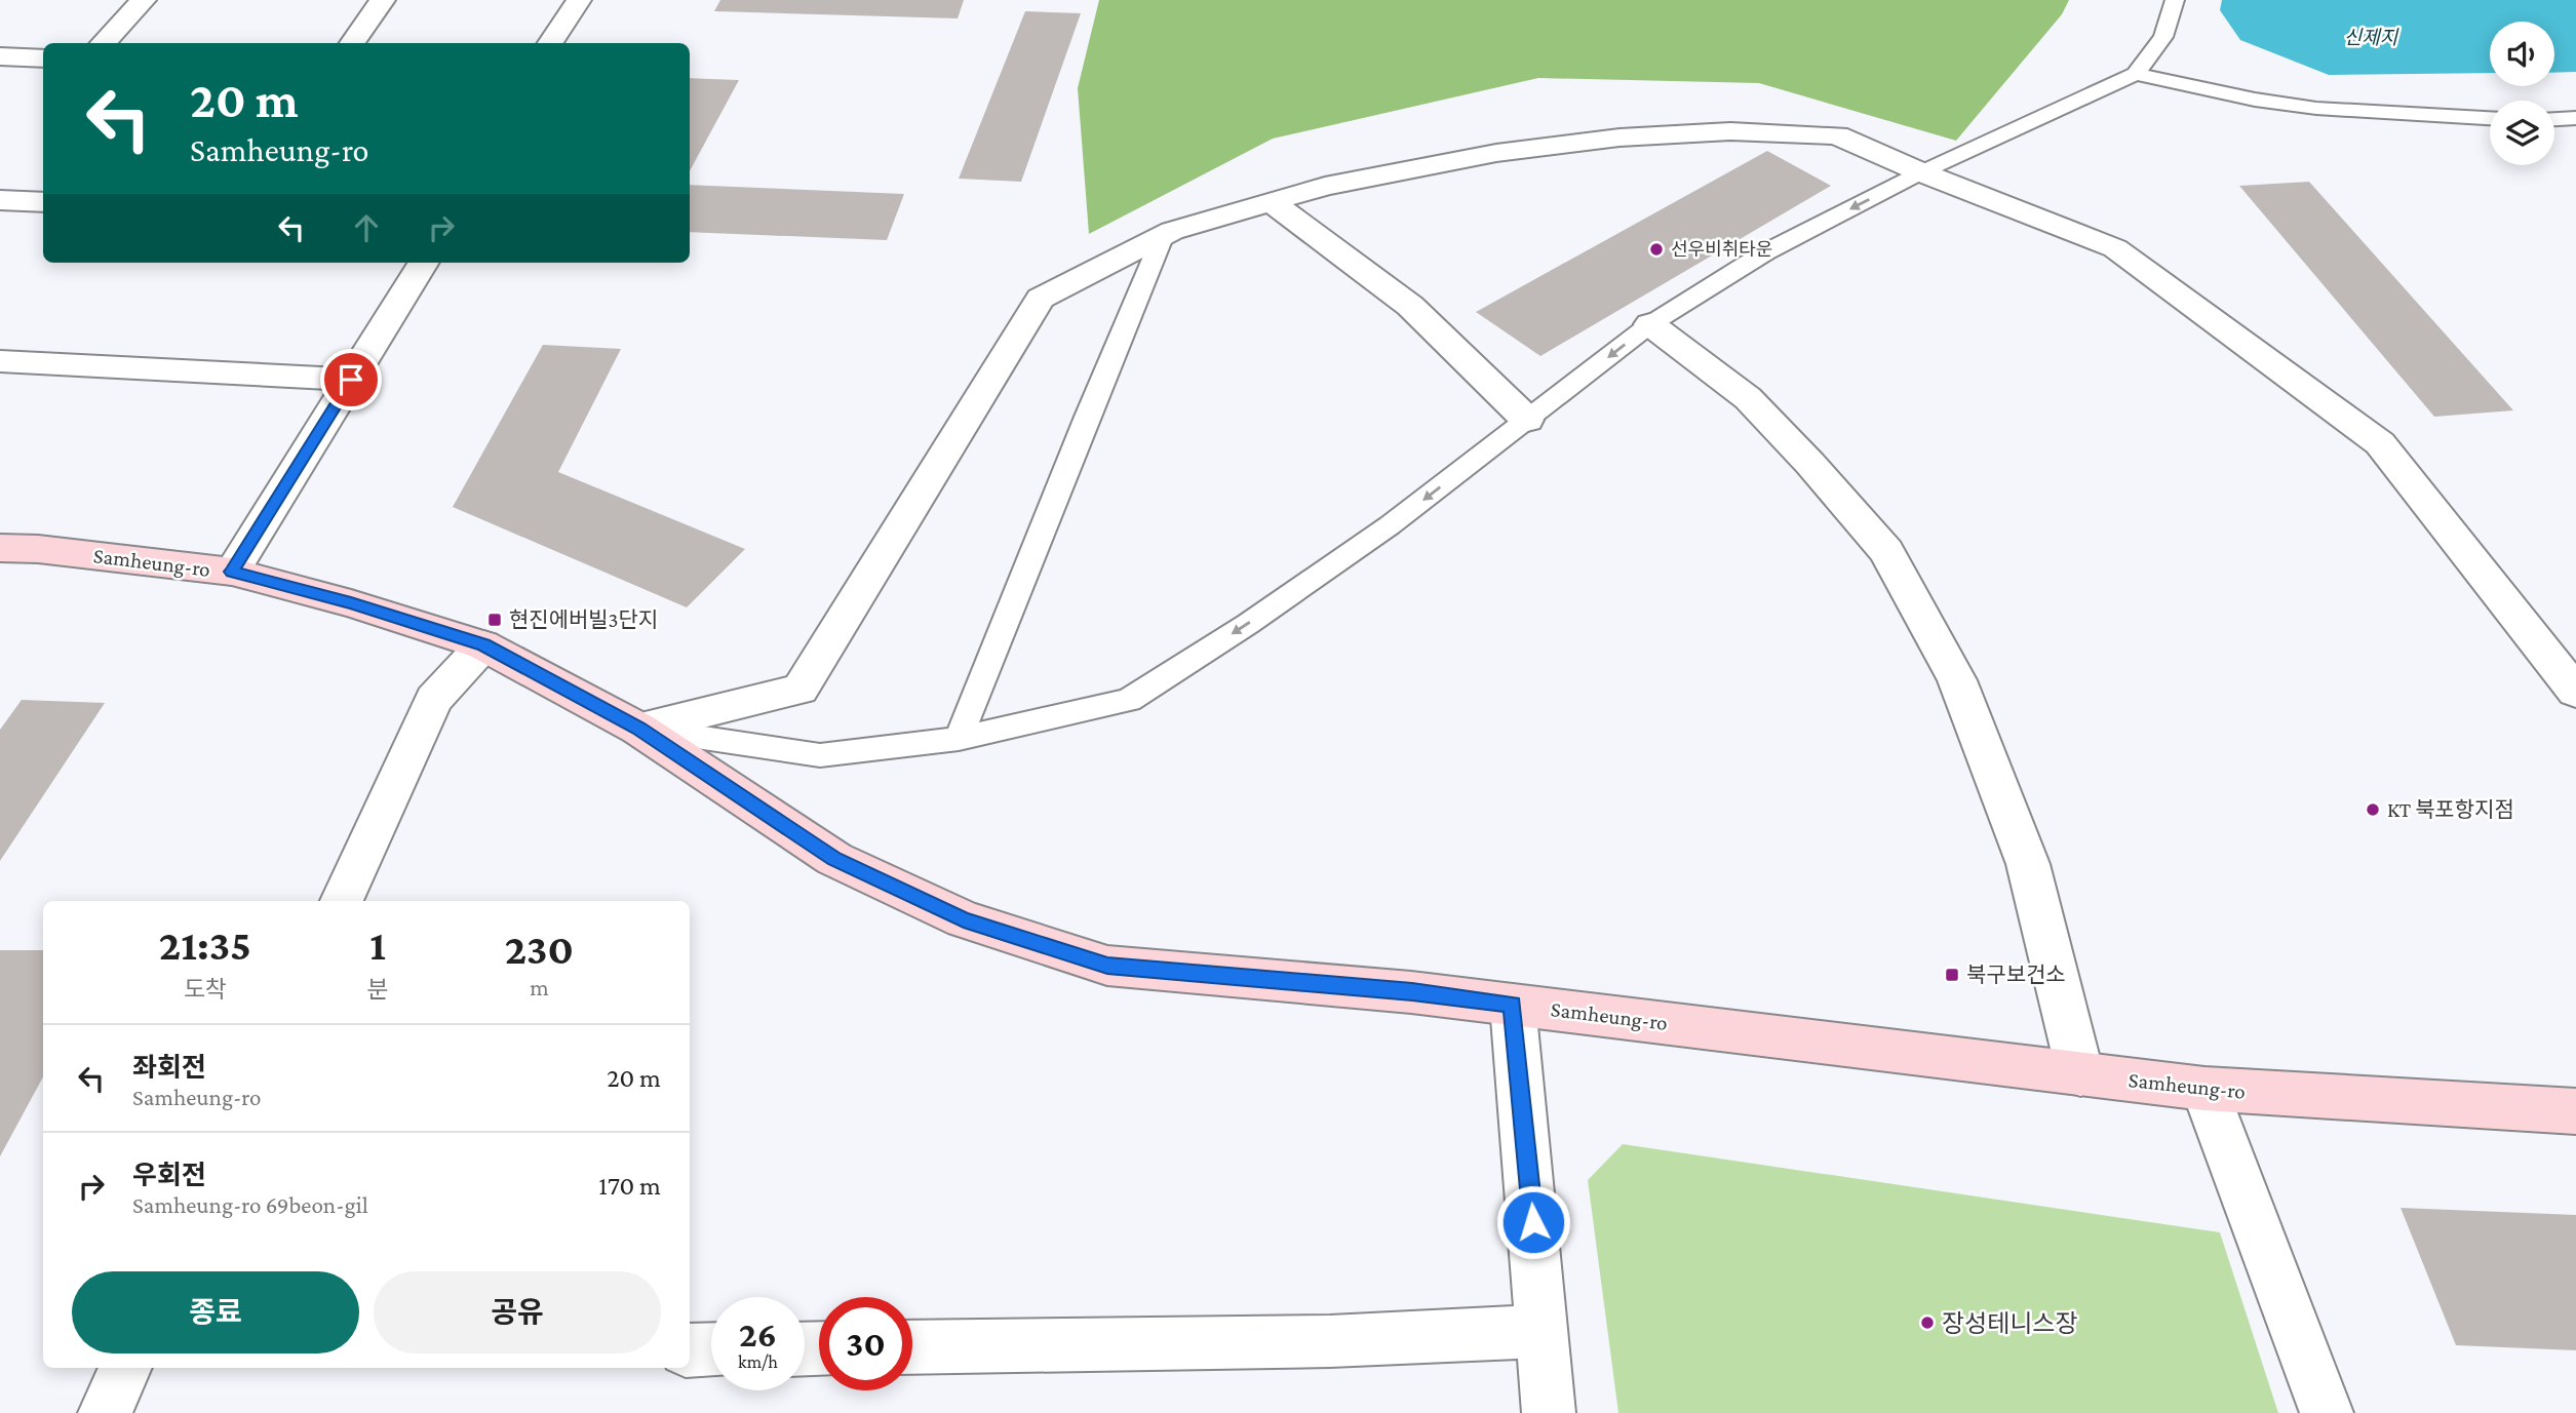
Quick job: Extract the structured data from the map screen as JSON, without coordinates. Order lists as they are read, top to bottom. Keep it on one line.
{"streets":{"street":["Samheung-ro"]},"water":["신제지"],"places":{"other":["선우비취타운","KT 북포항지점","장성테니스장"],"transit":["현진에버빌3단지","북구보건소"]},"page":{"turn":["20 m","Samheung-ro"],"eta":["21:35","도착","1","분","230","m"],"list":[{"name":"좌회전","note":"Samheung-ro","value":"20 m"},{"name":"우회전","note":"Samheung-ro 69beon-gil","value":"170 m"}],"buttons":["종료","공유"],"speed":"26 km/h","limit":"30"}}
